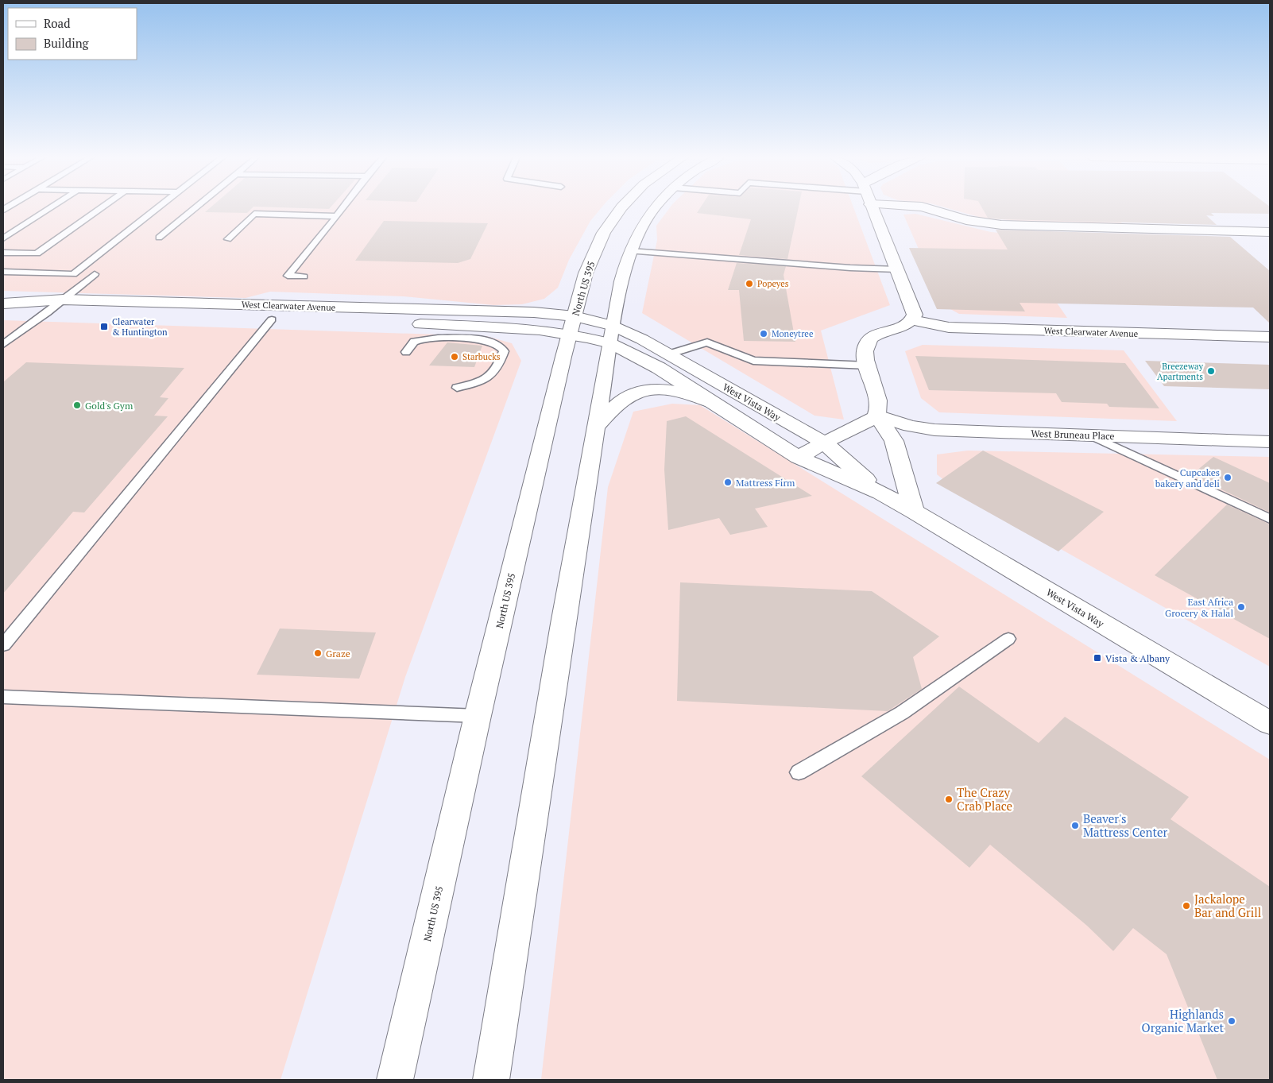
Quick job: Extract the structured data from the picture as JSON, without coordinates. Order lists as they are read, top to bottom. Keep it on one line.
{"streets":{"main road":["North US 395","West Clearwater Avenue","West Vista Way","West Bruneau Place"]},"crossings":[["North US 395","West Clearwater Avenue"]],"places":{"other":["Popeyes","Moneytree","Starbucks","Breezeway Apartments","Gold's Gym","Cupcakes bakery and deli","Mattress Firm","East Africa Grocery & Halal","Graze","The Crazy Crab Place","Beaver's Mattress Center","Jackalope Bar and Grill","Highlands Organic Market"],"transit":["Clearwater & Huntington","Vista & Albany"]},"legend":["Road","Building"]}
